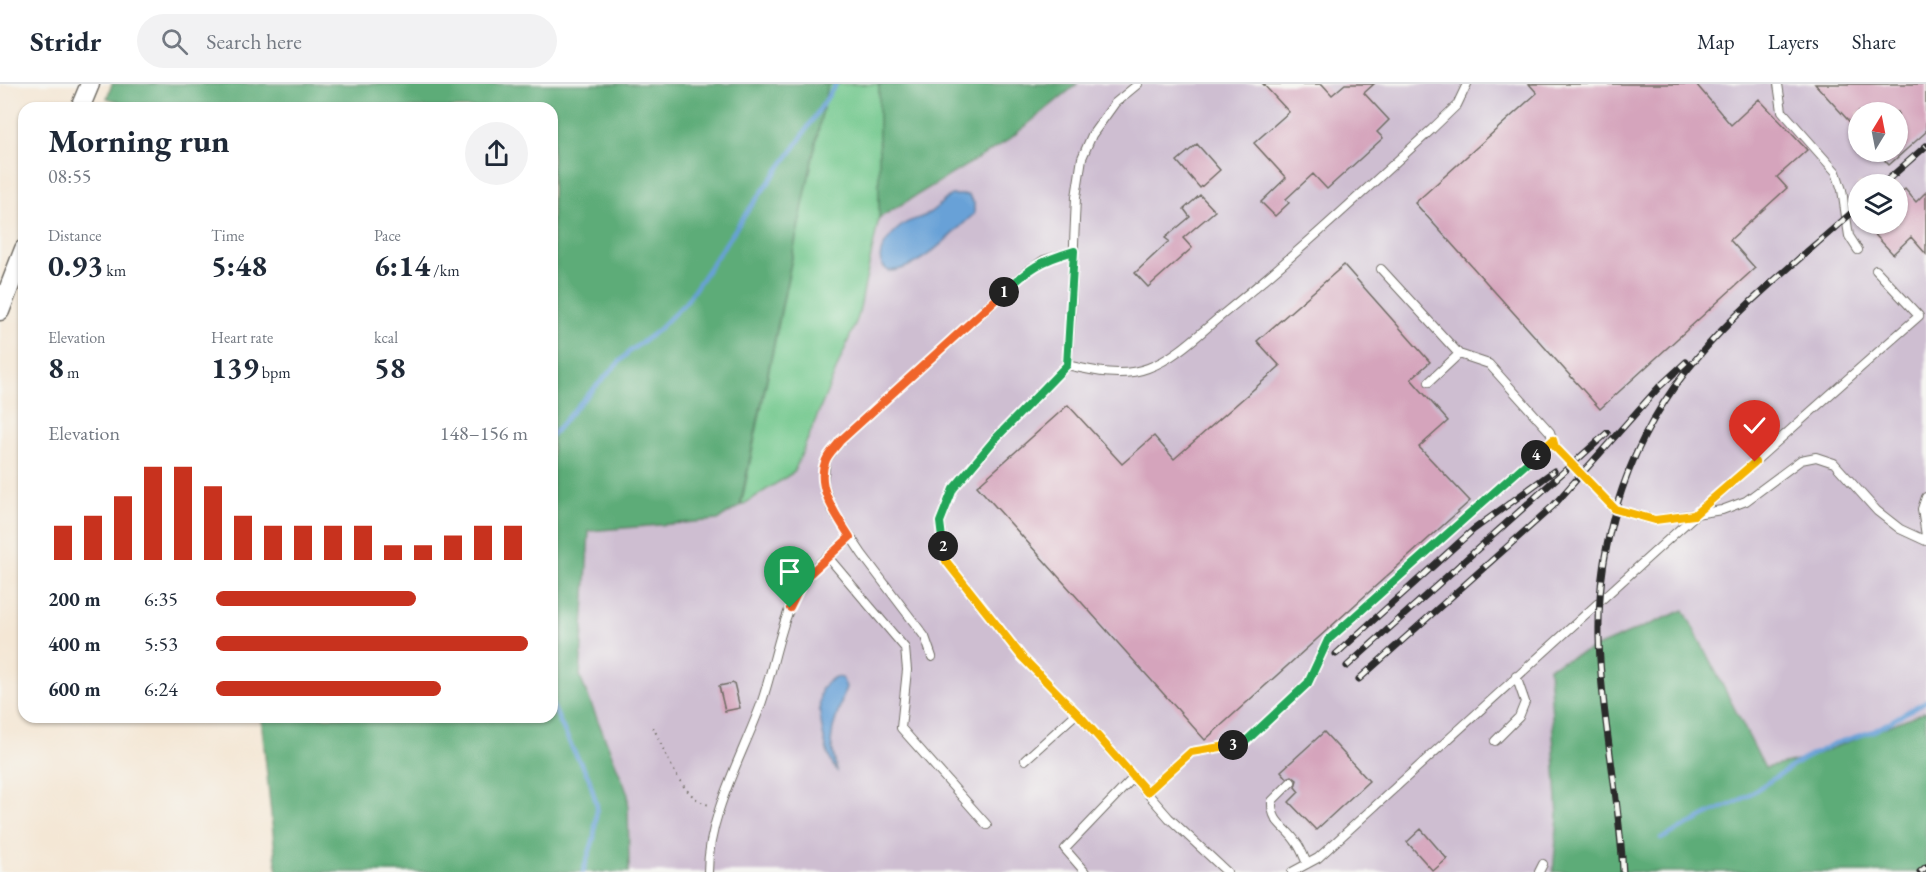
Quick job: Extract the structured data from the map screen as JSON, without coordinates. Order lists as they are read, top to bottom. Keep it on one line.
{"north":"top","page":{"header":"Stridr","search":"Search here","nav":["Map","Layers","Share"],"heading":["Morning run","08:55"],"stats":[["Distance","0.93 km"],["Time","5:48"],["Pace","6:14 /km"],["Elevation","8 m"],["Heart rate","139 bpm"],["kcal","58"]],"pins":["1","4","2","3"],"chart":["Elevation","148–156 m"],"list":[{"name":"200 m","note":"6:35"},{"name":"400 m","note":"5:53"},{"name":"600 m","note":"6:24"}]}}
